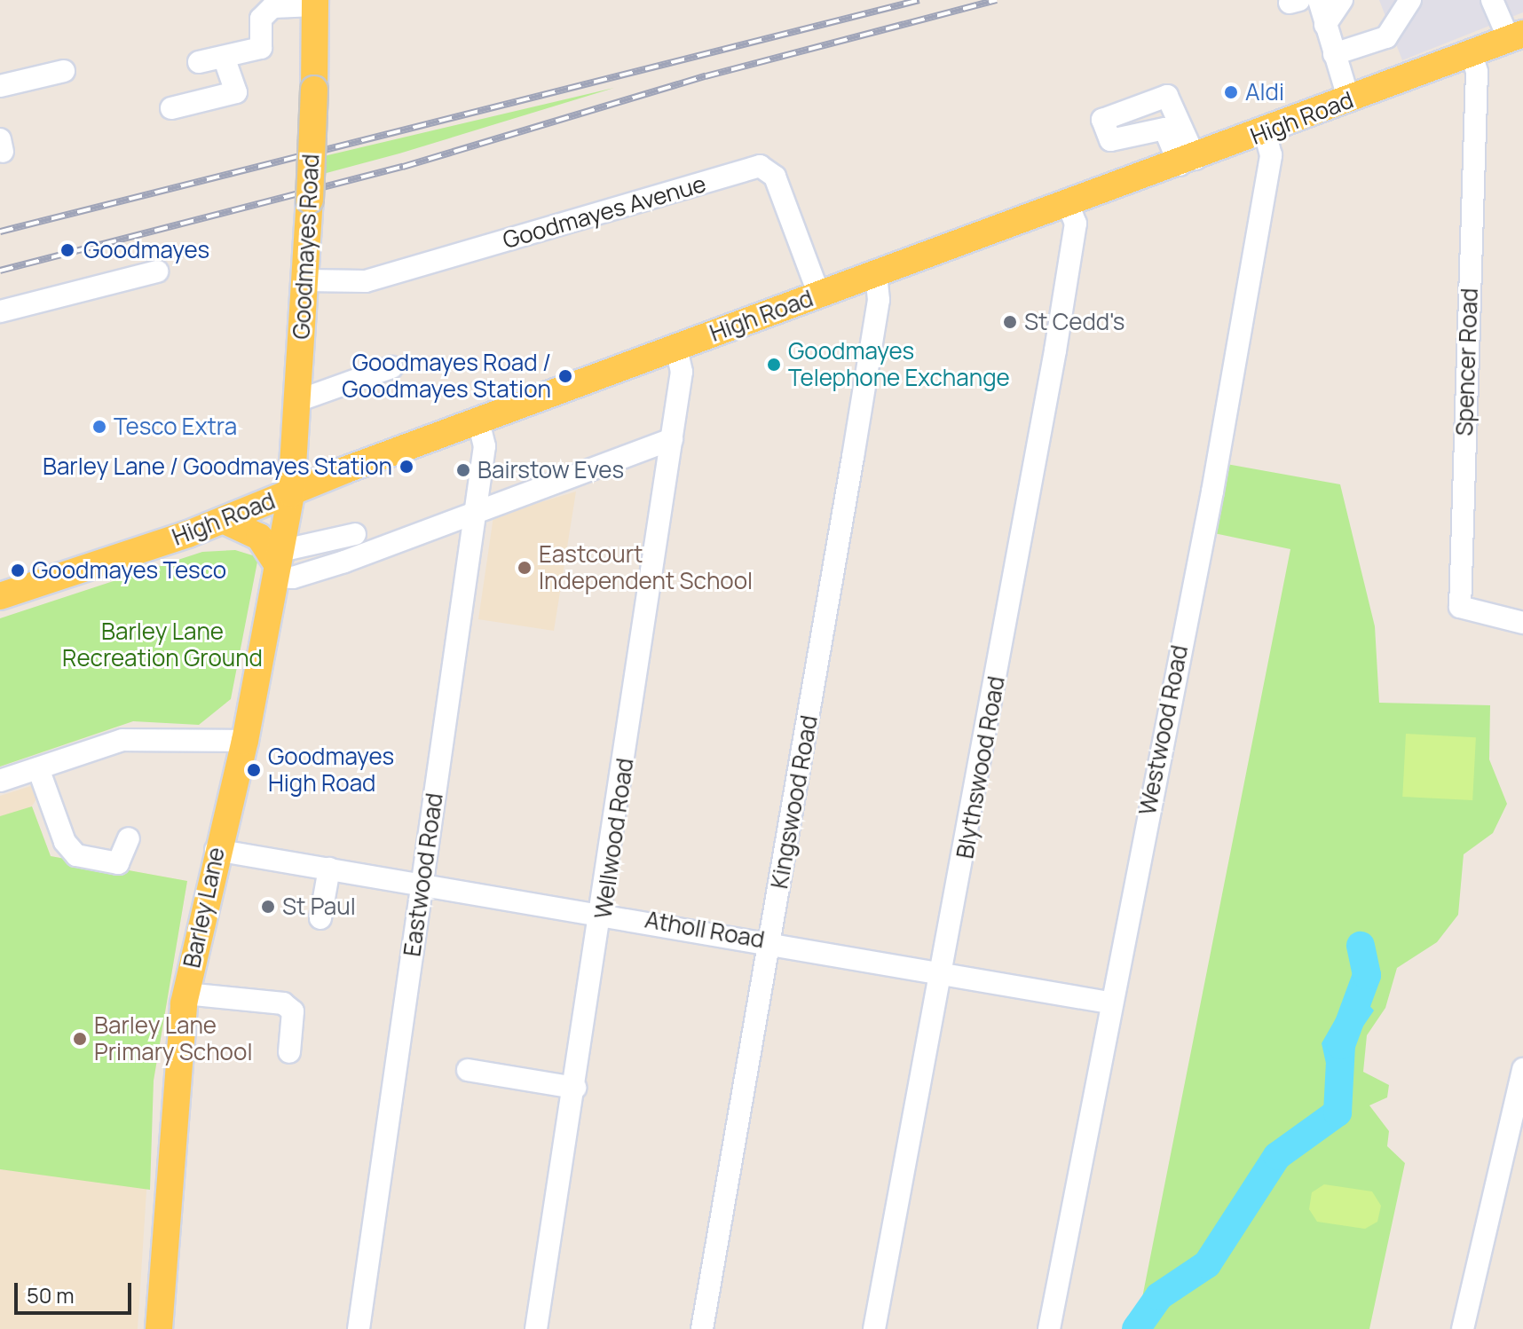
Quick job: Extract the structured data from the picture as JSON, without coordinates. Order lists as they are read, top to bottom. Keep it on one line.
{"streets":{"main road":["High Road","Goodmayes Road","Barley Lane"],"street":["Goodmayes Avenue","Spencer Road","Westwood Road","Blythswood Road","Kingswood Road","Wellwood Road","Eastwood Road","Atholl Road"]},"crossings":[["High Road","Goodmayes Avenue"],["High Road","Goodmayes Road"],["High Road","Spencer Road"],["High Road","Westwood Road"],["High Road","Blythswood Road"],["High Road","Kingswood Road"],["High Road","Wellwood Road"],["High Road","Eastwood Road"],["High Road","Barley Lane"],["Goodmayes Avenue","Goodmayes Road"],["Goodmayes Road","Barley Lane"],["Westwood Road","Atholl Road"],["Blythswood Road","Atholl Road"],["Kingswood Road","Atholl Road"],["Wellwood Road","Atholl Road"],["Eastwood Road","Atholl Road"],["Barley Lane","Atholl Road"]],"parks":["Barley Lane Recreation Ground"],"places":["Aldi","Goodmayes","St Cedd's","Goodmayes Telephone Exchange","Goodmayes Road / Goodmayes Station","Tesco Extra","Barley Lane / Goodmayes Station","Bairstow Eves","Eastcourt Independent School","Goodmayes Tesco","Goodmayes High Road","St Paul","Barley Lane Primary School"],"scale_bar":"50 m"}
